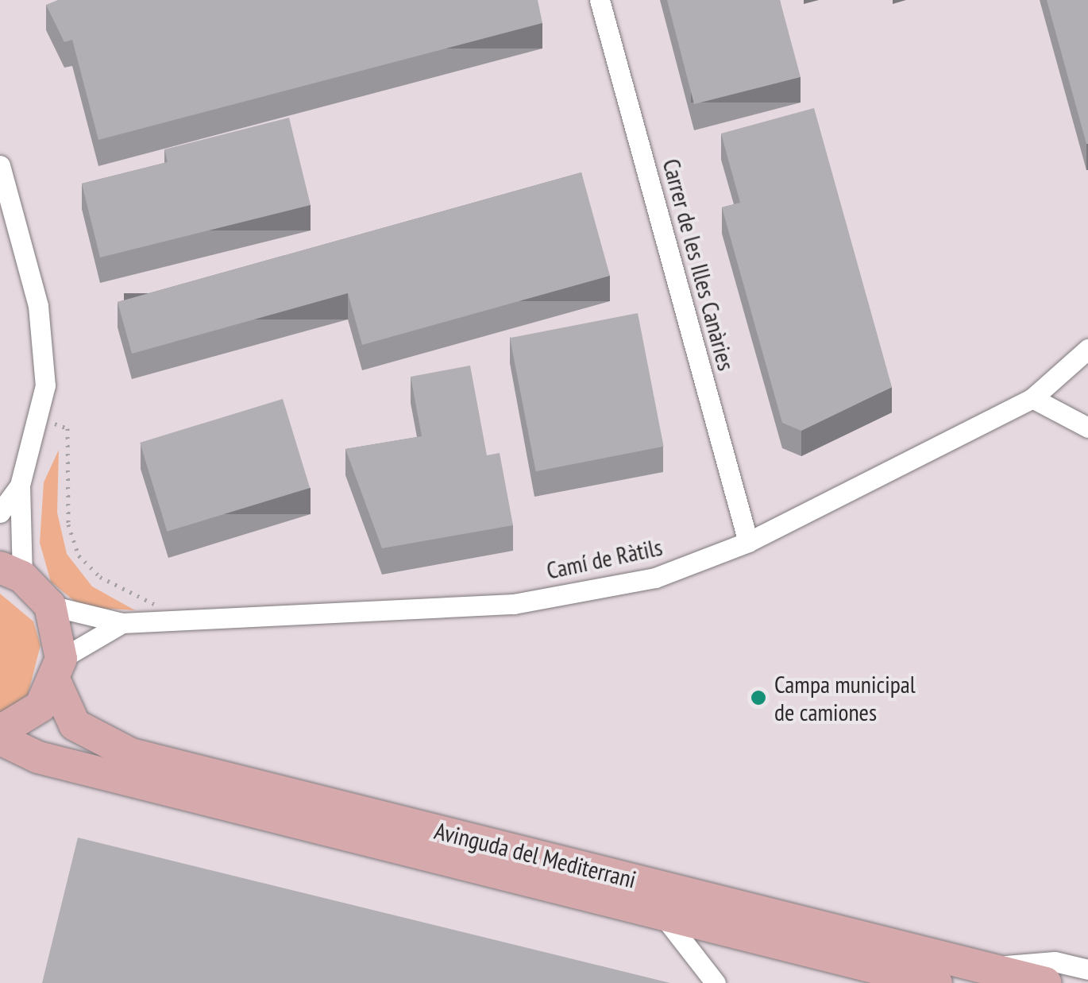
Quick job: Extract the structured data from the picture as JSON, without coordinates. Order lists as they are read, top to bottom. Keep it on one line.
{"streets":{"main road":["Avinguda del Mediterrani"],"street":["Carrer de les Illes Canàries","Camí de Ràtils"]},"crossings":[["Carrer de les Illes Canàries","Camí de Ràtils"],["Camí de Ràtils","Avinguda del Mediterrani"]],"places":["Campa municipal de camiones"]}
